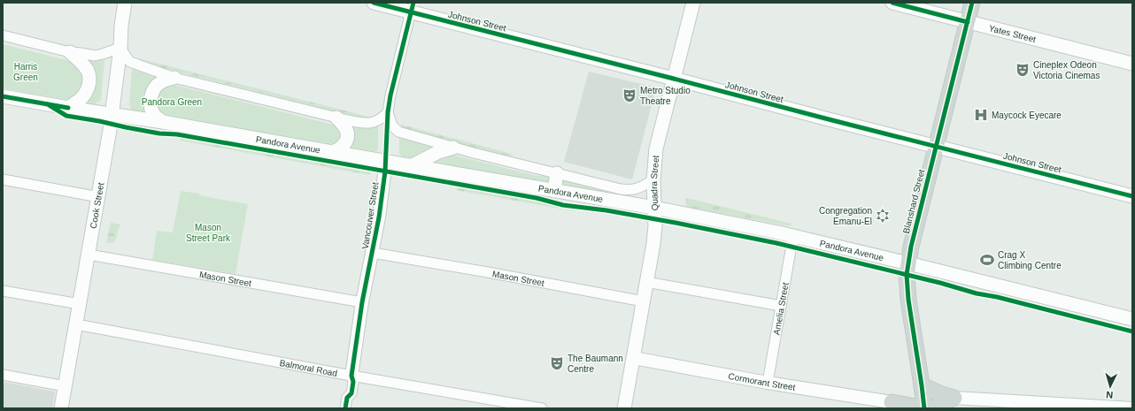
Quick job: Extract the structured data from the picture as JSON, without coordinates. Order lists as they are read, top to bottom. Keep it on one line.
{"streets":{"main road":["Johnson Street","Yates Street","Pandora Avenue","Quadra Street","Blanshard Street","Cook Street"],"street":["Vancouver Street","Mason Street","Amelia Street","Balmoral Road","Cormorant Street"]},"crossings":[["Johnson Street","Quadra Street"],["Johnson Street","Blanshard Street"],["Yates Street","Blanshard Street"],["Pandora Avenue","Quadra Street"],["Pandora Avenue","Blanshard Street"],["Pandora Avenue","Cook Street"],["Pandora Avenue","Vancouver Street"],["Pandora Avenue","Amelia Street"],["Quadra Street","Mason Street"],["Quadra Street","Cormorant Street"],["Cook Street","Mason Street"],["Cook Street","Balmoral Road"],["Vancouver Street","Mason Street"],["Vancouver Street","Balmoral Road"],["Amelia Street","Cormorant Street"]],"parks":["Harris Green","Pandora Green","Mason Street Park"],"places":{"theatre":["Cineplex Odeon Victoria Cinemas","Metro Studio Theatre","The Baumann Centre"],"hospital":["Maycock Eyecare"],"synagogue":["Congregation Emanu-El"],"sports":["Crag X Climbing Centre"]},"north":"bottom"}
